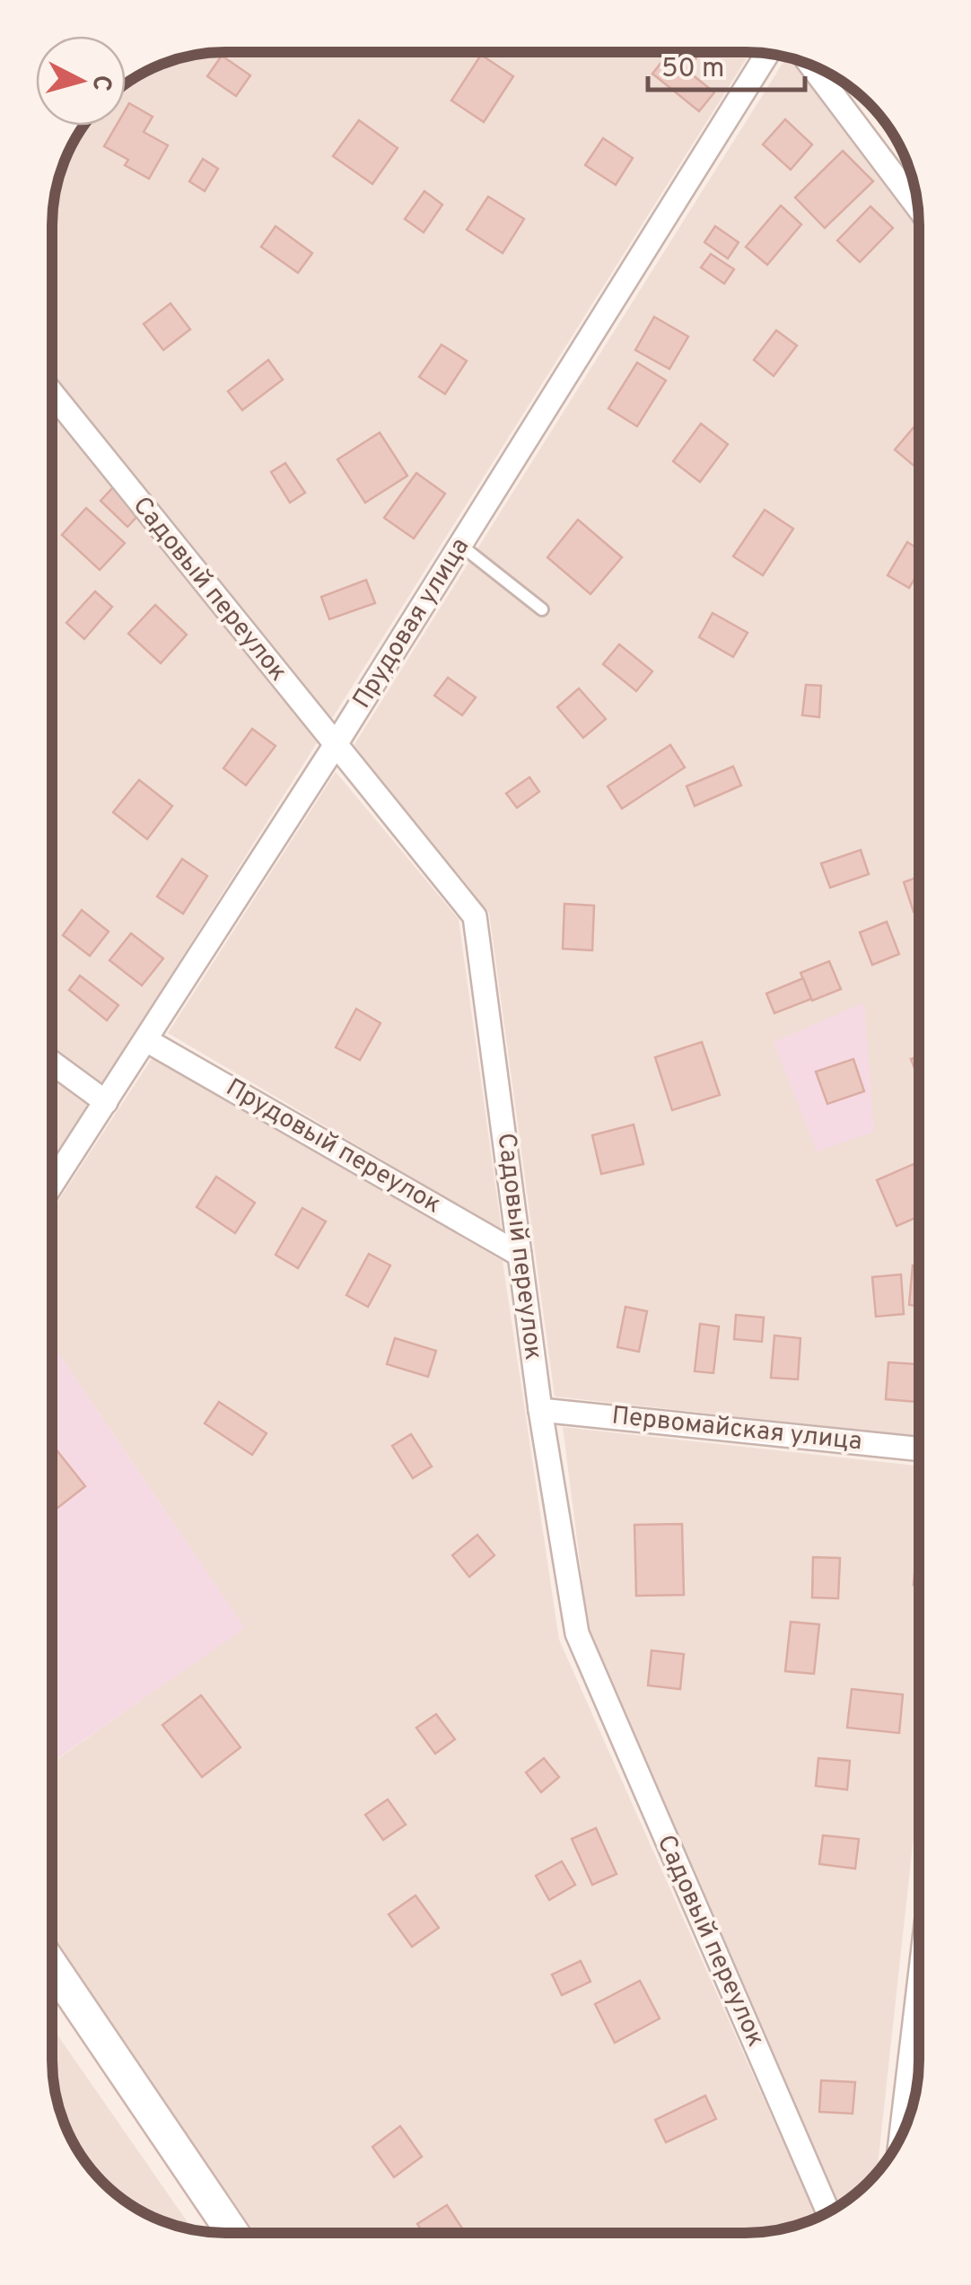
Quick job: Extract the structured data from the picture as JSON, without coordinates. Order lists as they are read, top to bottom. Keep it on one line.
{"streets":{"street":["Садовый переулок","Прудовая улица","Прудовый переулок","Первомайская улица"]},"crossings":[["Садовый переулок","Прудовая улица"],["Садовый переулок","Прудовый переулок"],["Садовый переулок","Первомайская улица"],["Прудовая улица","Прудовый переулок"]],"scale_bar":"50 m","north":"right"}
